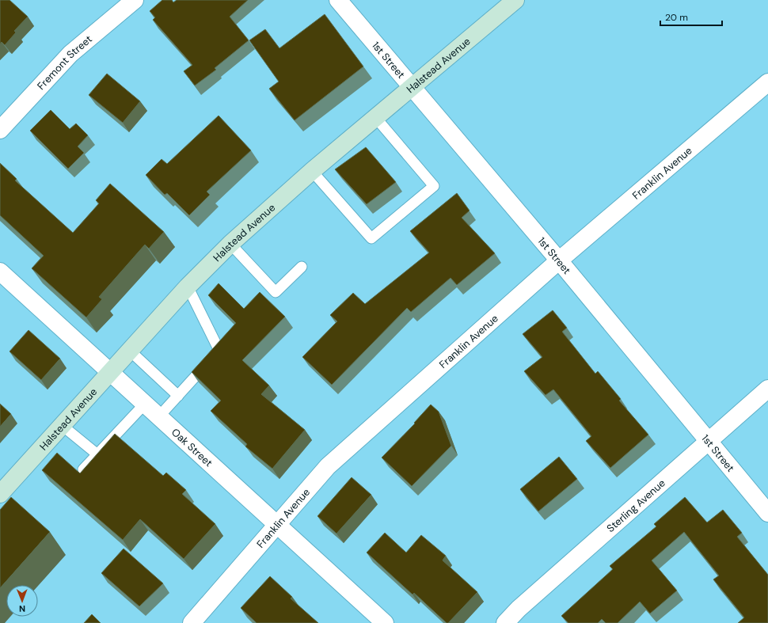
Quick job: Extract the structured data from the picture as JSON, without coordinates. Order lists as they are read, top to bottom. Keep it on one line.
{"streets":{"street":["1st Street","Fremont Street","Halstead Avenue","Franklin Avenue","Oak Street","Sterling Avenue"]},"crossings":[["1st Street","Halstead Avenue"],["1st Street","Franklin Avenue"],["1st Street","Sterling Avenue"],["Halstead Avenue","Oak Street"],["Franklin Avenue","Oak Street"]],"scale_bar":"20 m","north":"bottom"}
